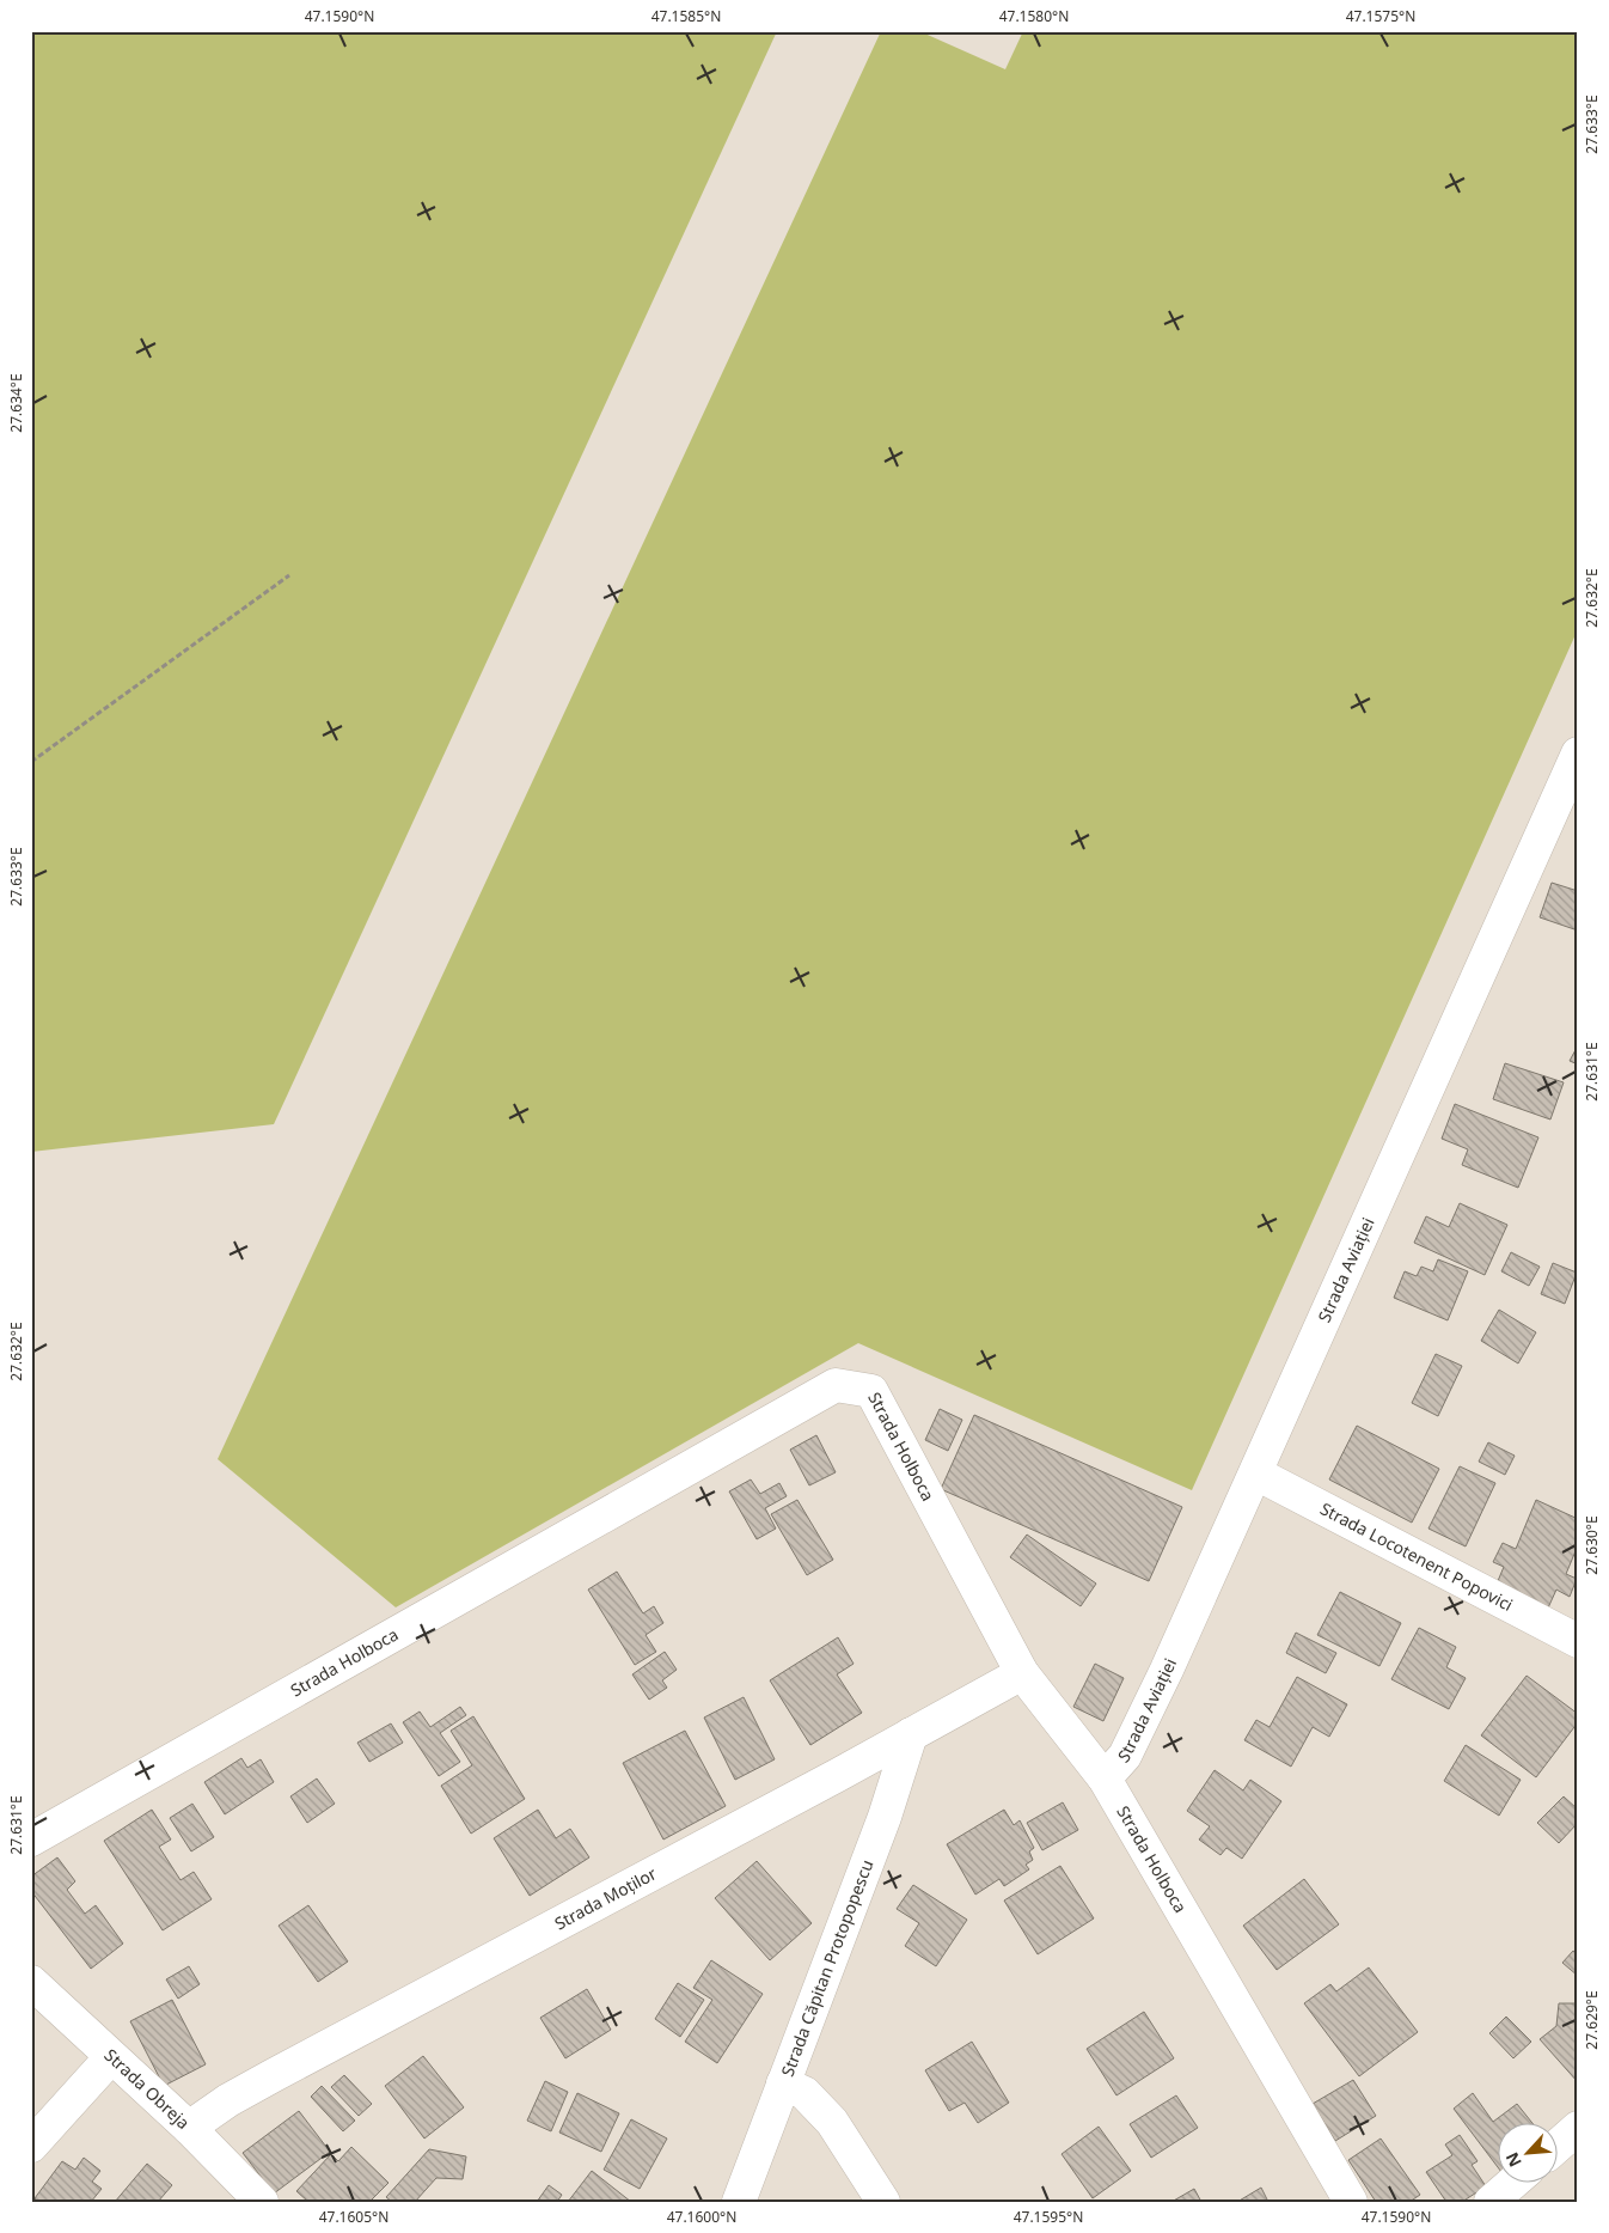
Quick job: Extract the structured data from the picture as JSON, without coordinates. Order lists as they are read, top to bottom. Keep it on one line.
{"streets":{"street":["Strada Aviației","Strada Holboca","Strada Locotenent Popovici","Strada Moților","Strada Căpitan Protopopescu","Strada Obreja"]},"crossings":[["Strada Aviației","Strada Holboca"],["Strada Aviației","Strada Locotenent Popovici"],["Strada Holboca","Strada Moților"],["Strada Moților","Strada Căpitan Protopopescu"],["Strada Moților","Strada Obreja"]],"north":"bottom left","coordinates":["47.1590°N","47.1585°N","47.1580°N","47.1575°N","27.633°E","27.634°E","27.632°E","27.631°E","27.630°E","27.629°E","47.1605°N","47.1600°N","47.1595°N"]}
